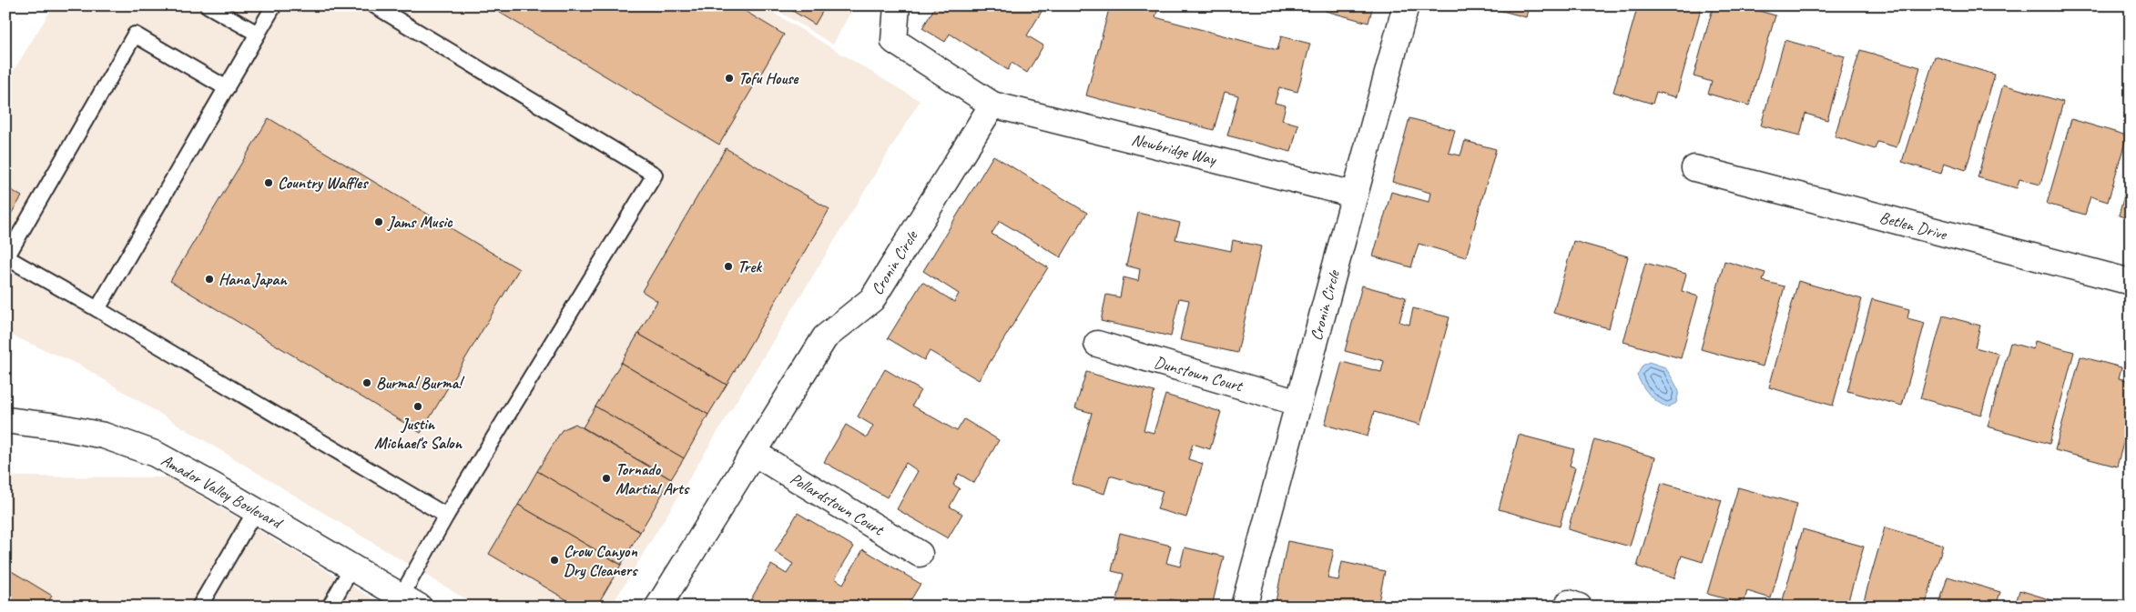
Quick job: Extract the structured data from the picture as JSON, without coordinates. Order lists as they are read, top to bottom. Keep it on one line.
{"streets":{"street":["Newbridge Way","Betlen Drive","Cronin Circle","Dunstown Court","Amador Valley Boulevard","Pollardstown Court"]},"crossings":[["Newbridge Way","Cronin Circle"],["Cronin Circle","Dunstown Court"],["Cronin Circle","Pollardstown Court"]],"places":["Tofu House","Country Waffles","Jams Music","Trek","Hana Japan","Burma! Burma!","Justin Michael's Salon","Tornado Martial Arts","Crow Canyon Dry Cleaners"]}
